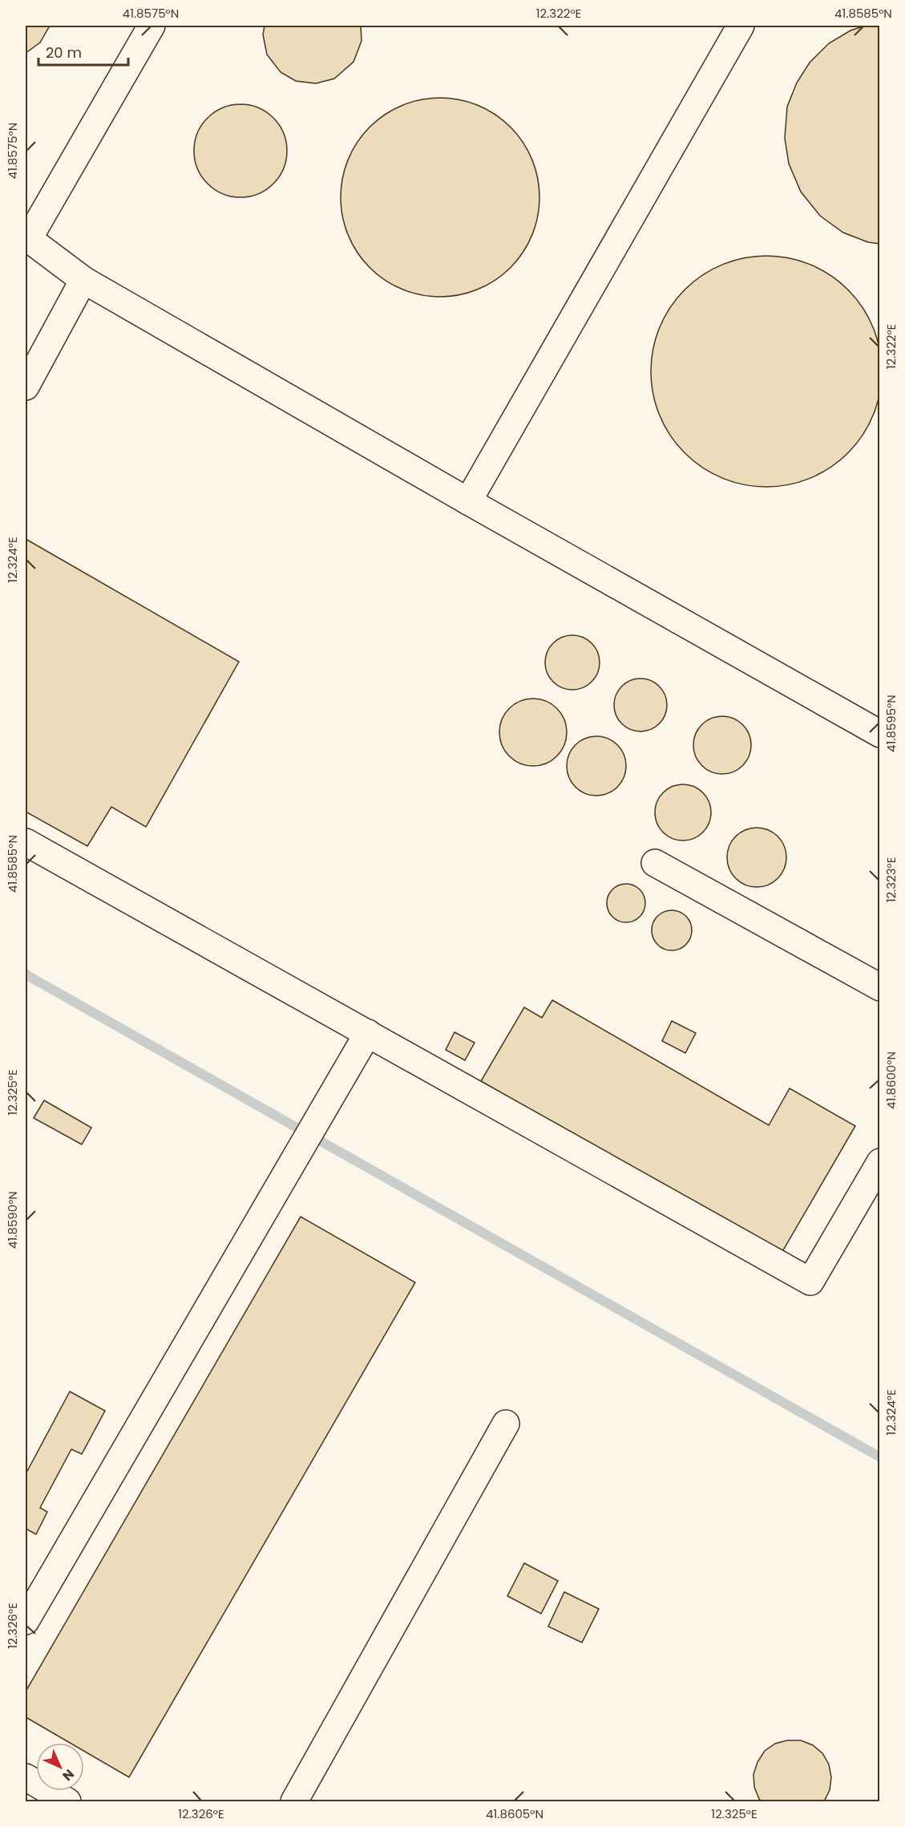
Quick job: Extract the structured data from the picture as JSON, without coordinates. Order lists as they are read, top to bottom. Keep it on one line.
{"scale_bar":"20 m","north":"bottom right","coordinates":["41.8575°N","12.322°E","41.8585°N","12.324°E","41.8595°N","12.323°E","41.8600°N","12.325°E","41.8590°N","12.326°E","41.8605°N"]}
